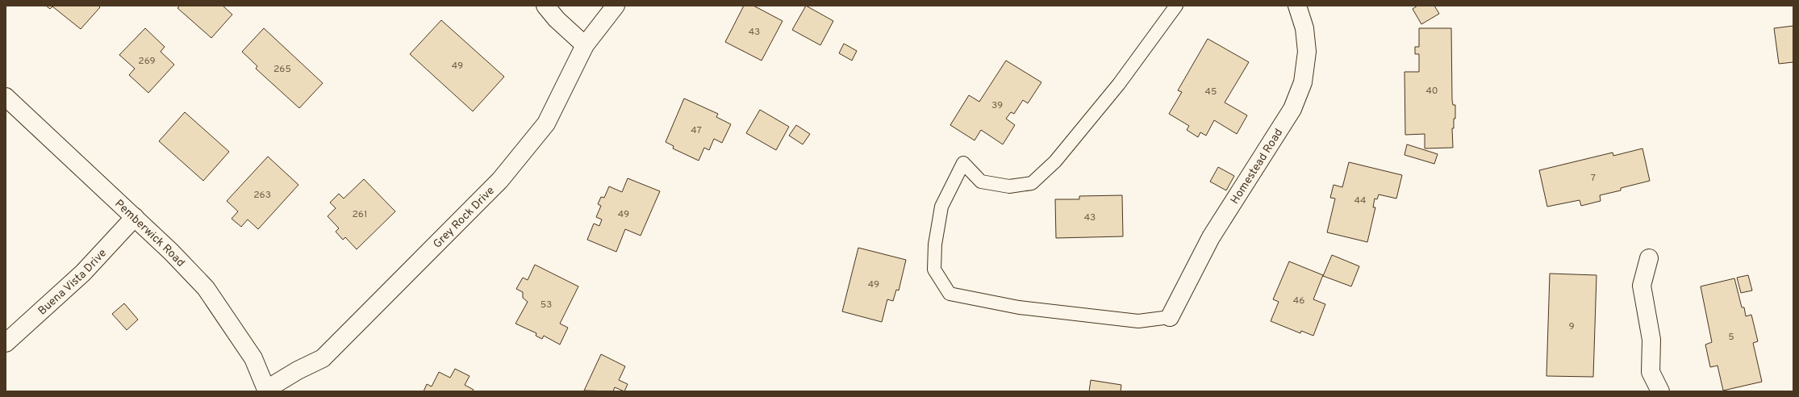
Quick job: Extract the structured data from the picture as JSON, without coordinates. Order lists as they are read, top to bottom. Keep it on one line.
{"streets":{"street":["Homestead Road","Grey Rock Drive","Pemberwick Road","Buena Vista Drive"]},"crossings":[["Grey Rock Drive","Pemberwick Road"],["Pemberwick Road","Buena Vista Drive"]],"house_numbers":["43","269","49","265","40","45","39","47","7","263","44","261","49","43","49","46","53","9","5"]}
